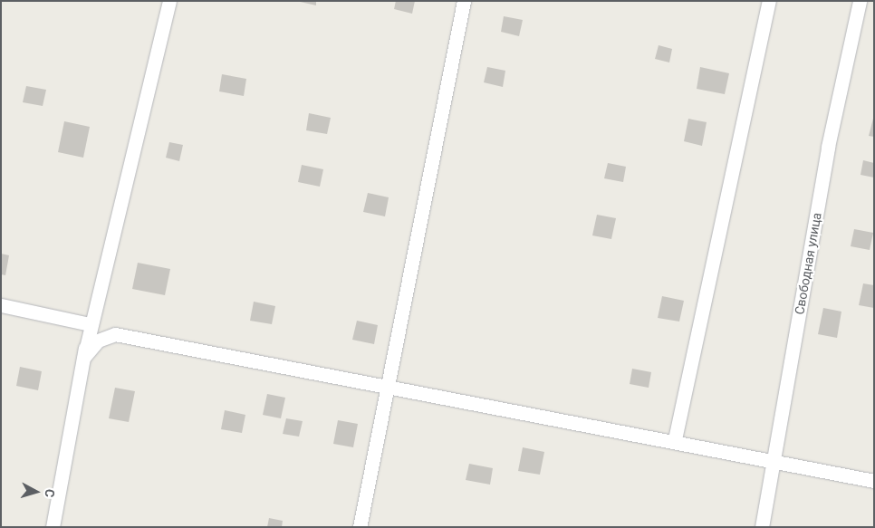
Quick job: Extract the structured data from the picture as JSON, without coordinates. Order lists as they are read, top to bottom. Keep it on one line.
{"streets":{"street":["Свободная улица"]},"north":"right"}
